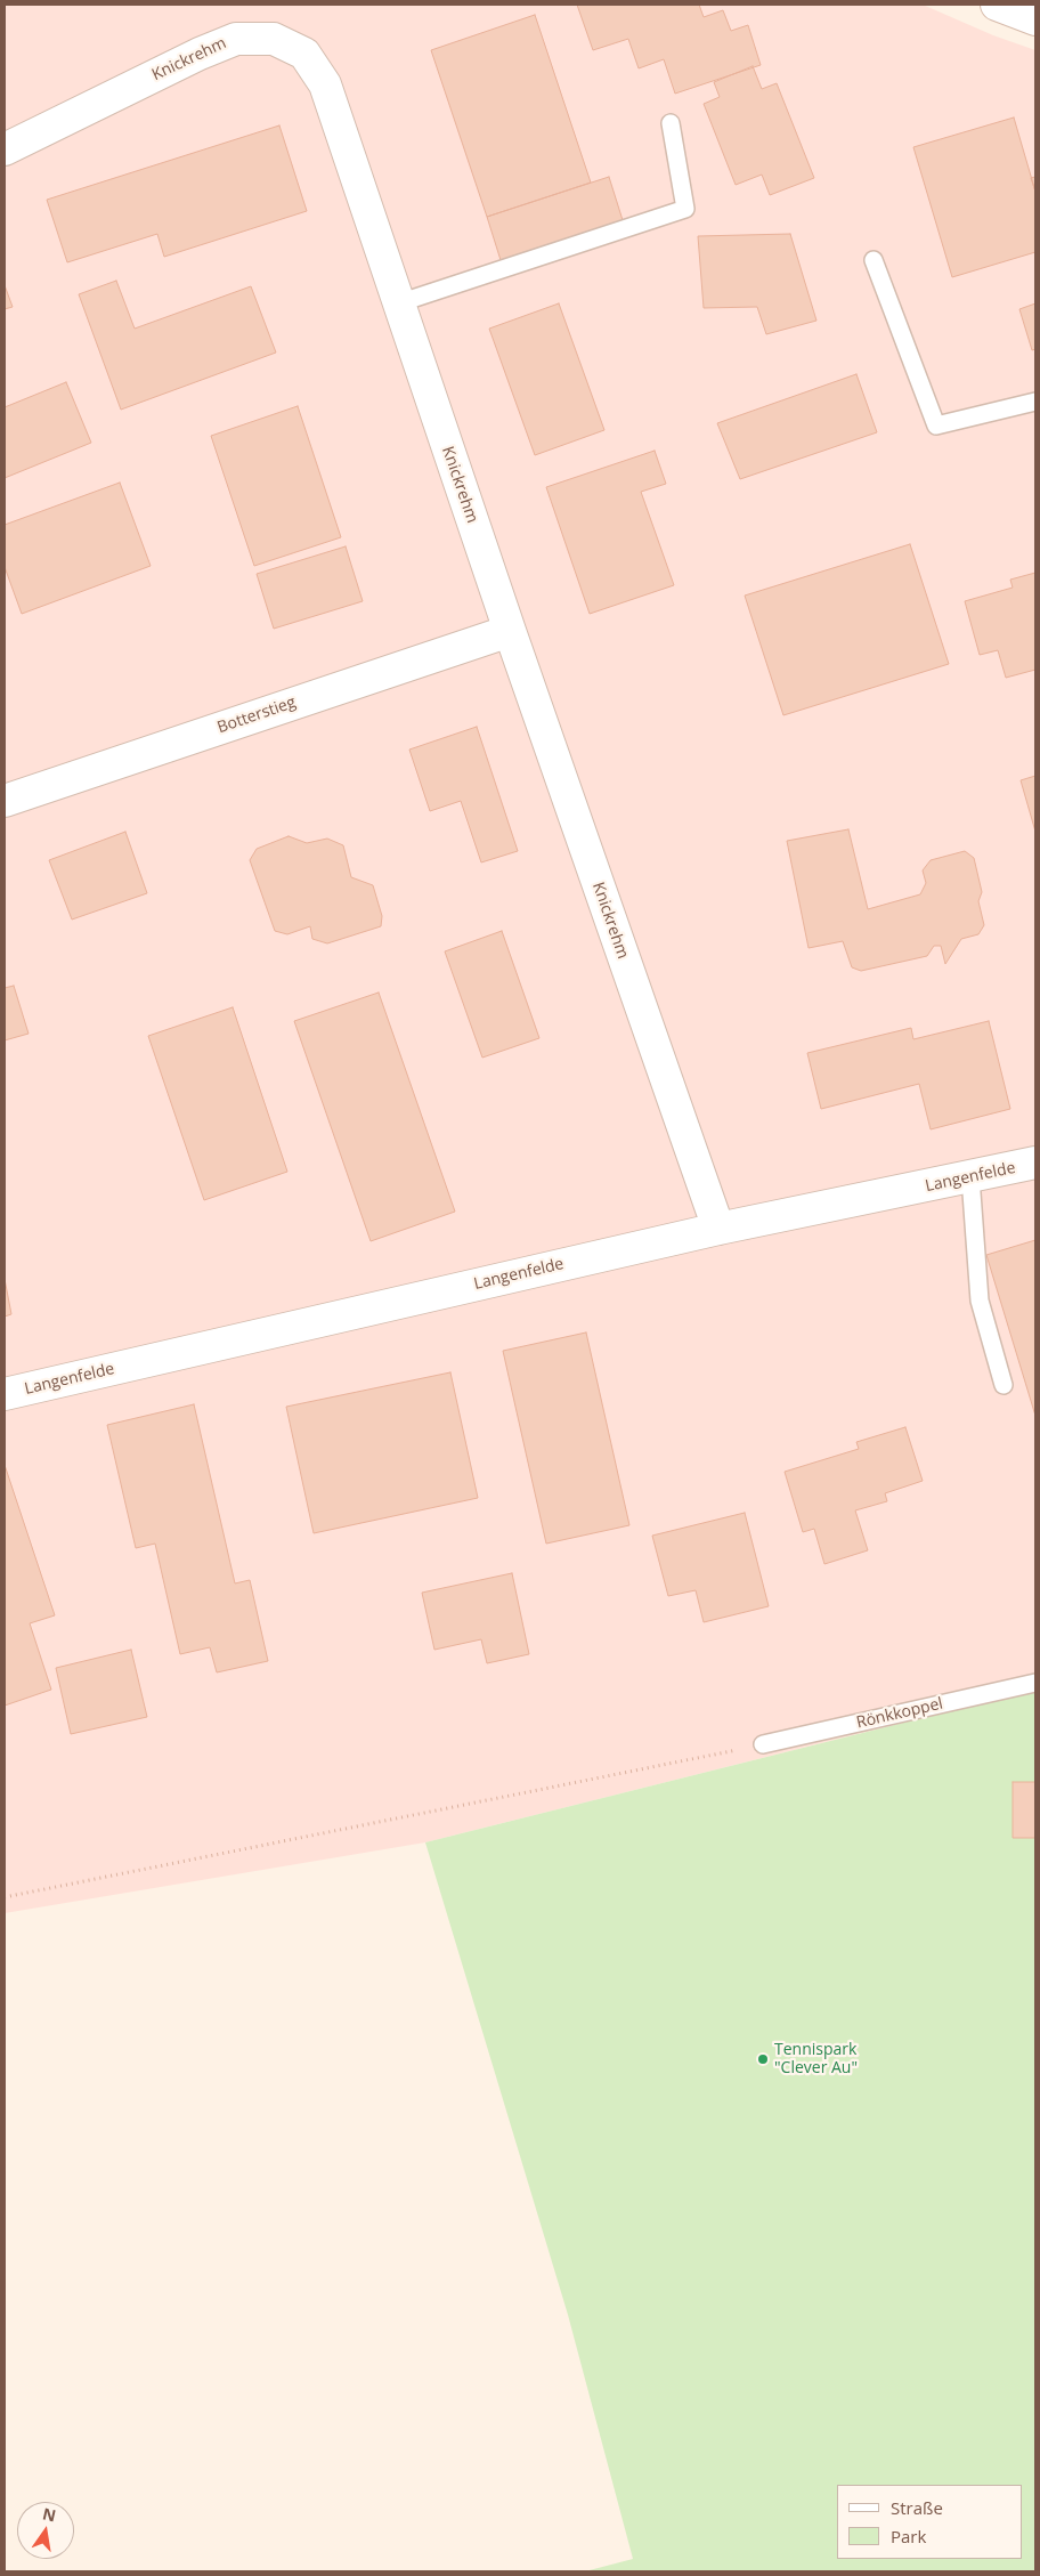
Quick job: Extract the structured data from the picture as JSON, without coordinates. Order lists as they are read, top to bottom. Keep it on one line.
{"streets":{"street":["Knickrehm","Botterstieg","Langenfelde"],"lane":["Rönkkoppel"]},"crossings":[["Knickrehm","Botterstieg"],["Knickrehm","Langenfelde"]],"places":["Tennispark \"Clever Au\""],"legend":["Straße","Park"],"north":"top"}
